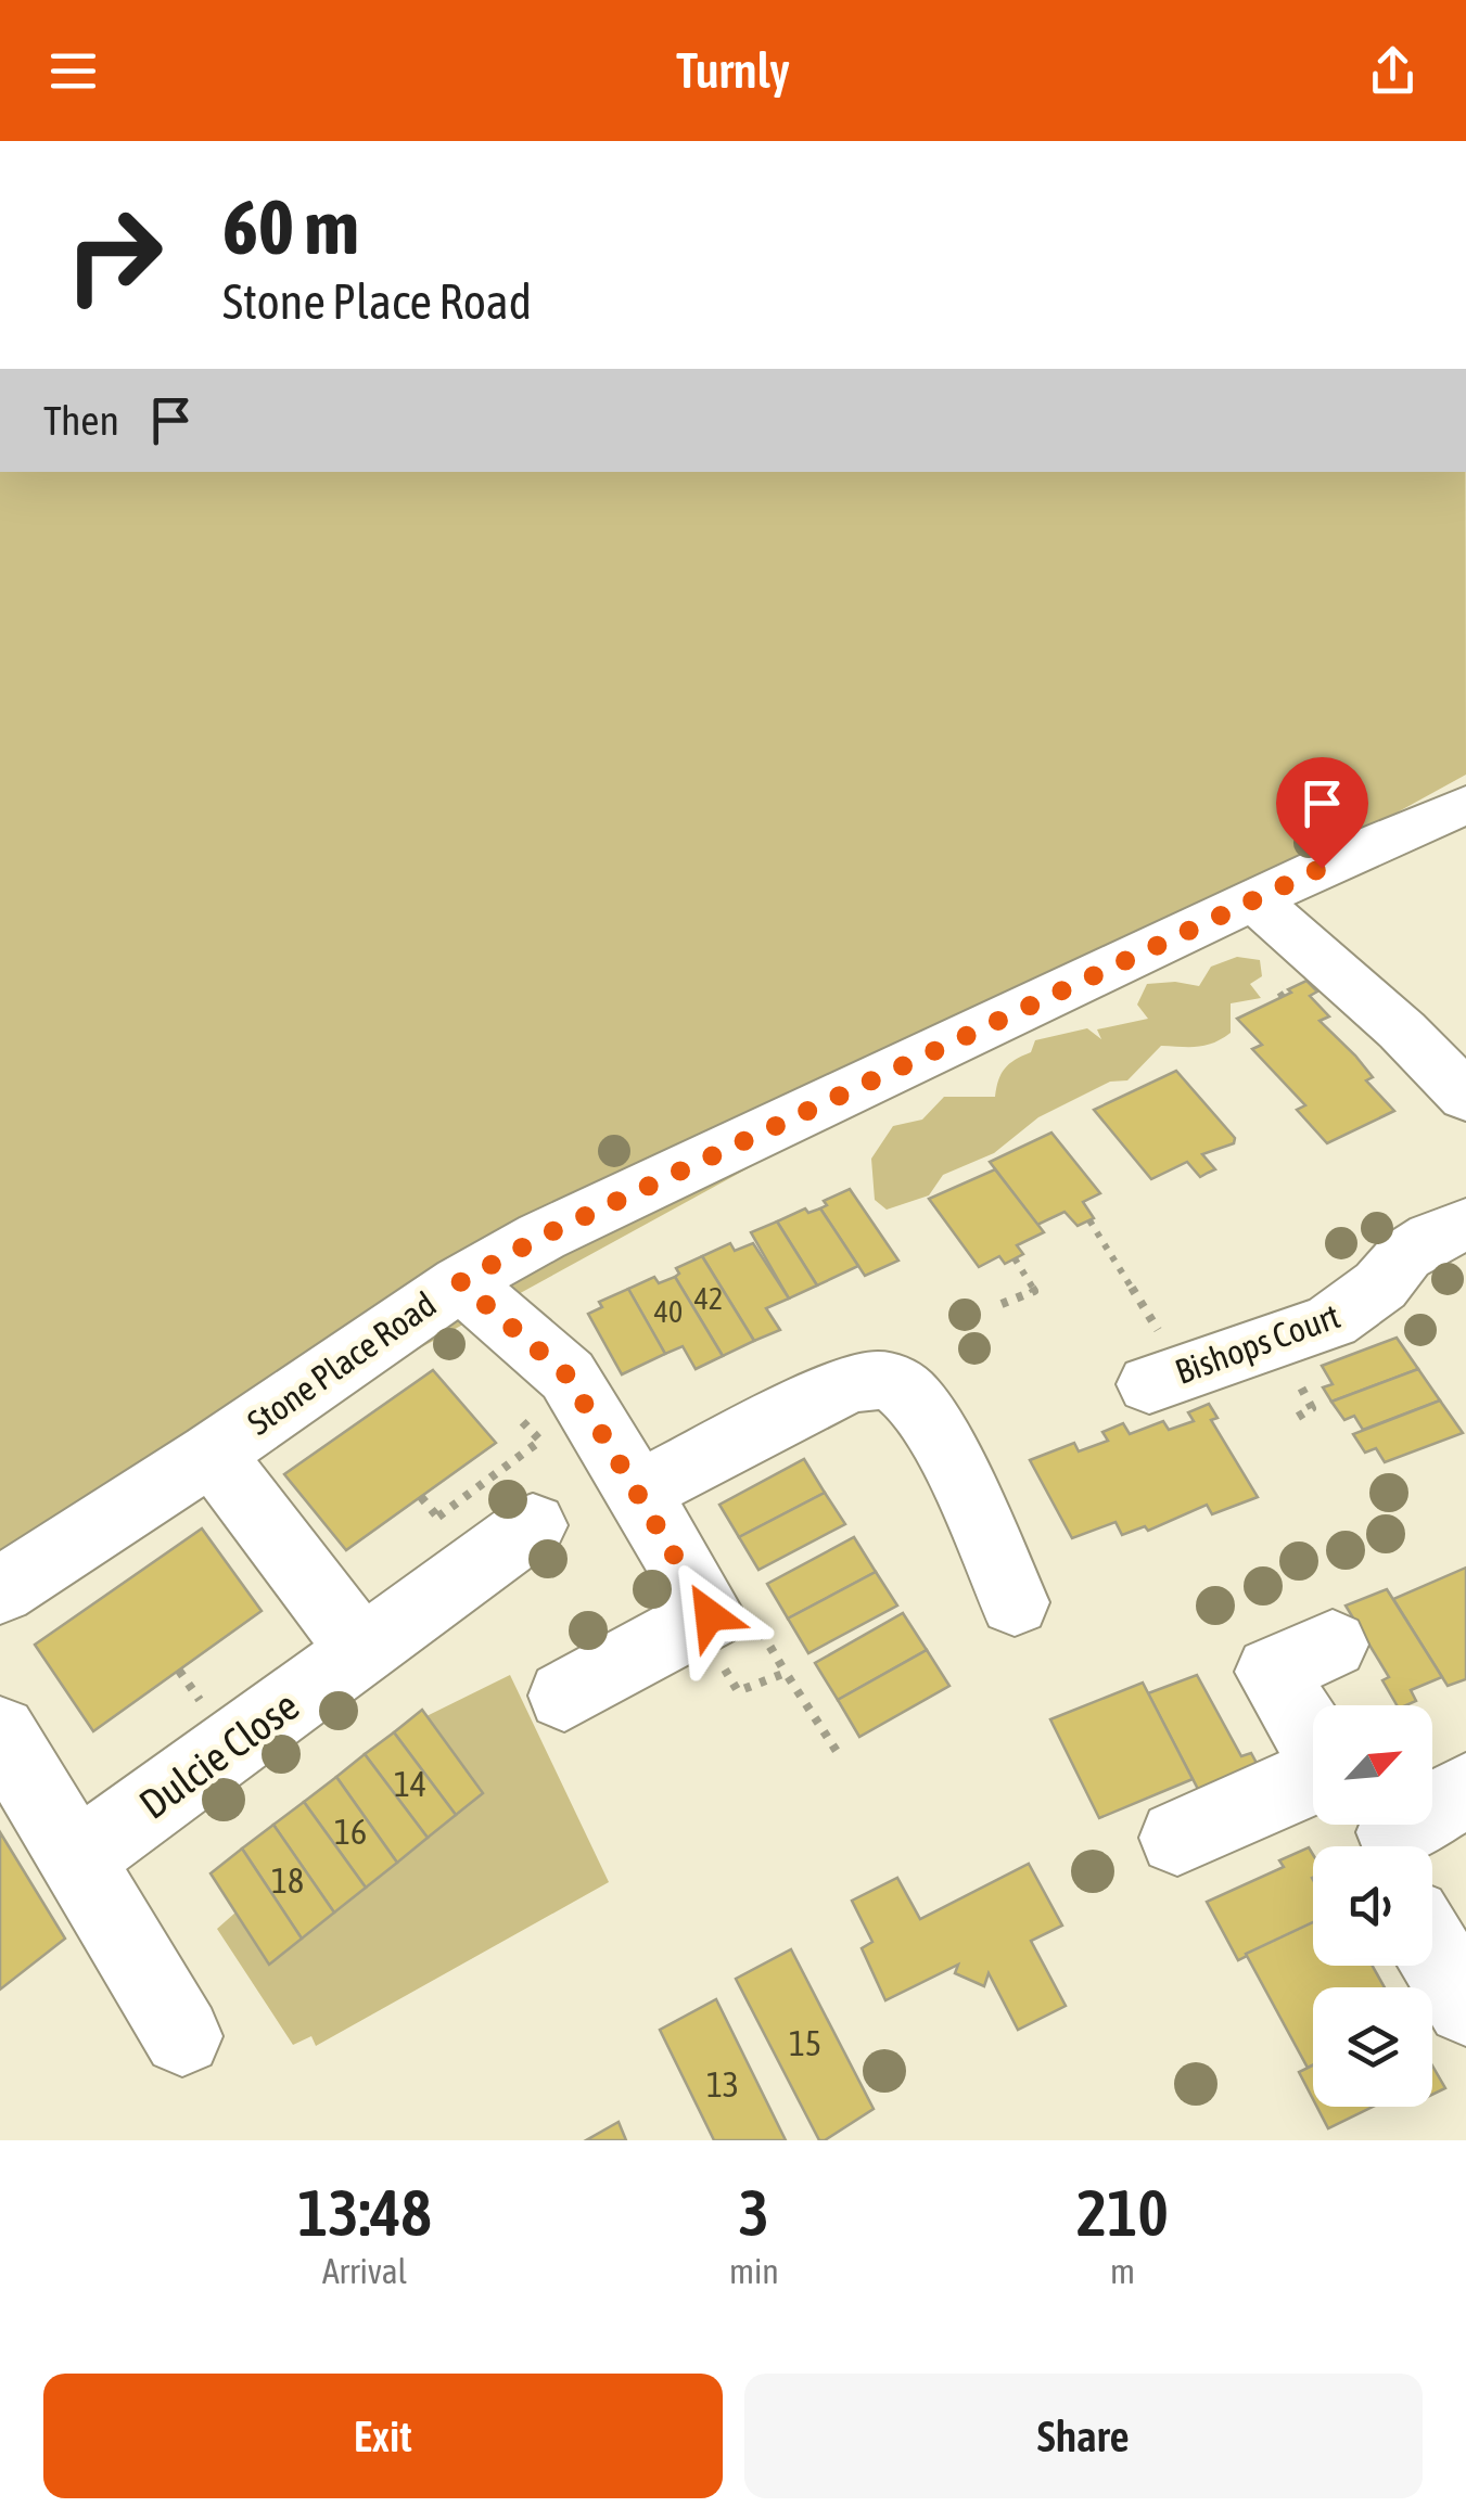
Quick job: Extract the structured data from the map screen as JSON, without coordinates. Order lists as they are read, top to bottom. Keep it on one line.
{"streets":{"street":["Bishops Court","Stone Place Road","Dulcie Close"]},"house_numbers":["42","40","14","16","18","15","13"],"north":"top right","page":{"header":"Turnly","turn":["60 m","Stone Place Road"],"then":"Then","eta":["13:48","Arrival","3","min","210","m"],"buttons":["Exit","Share"]}}
